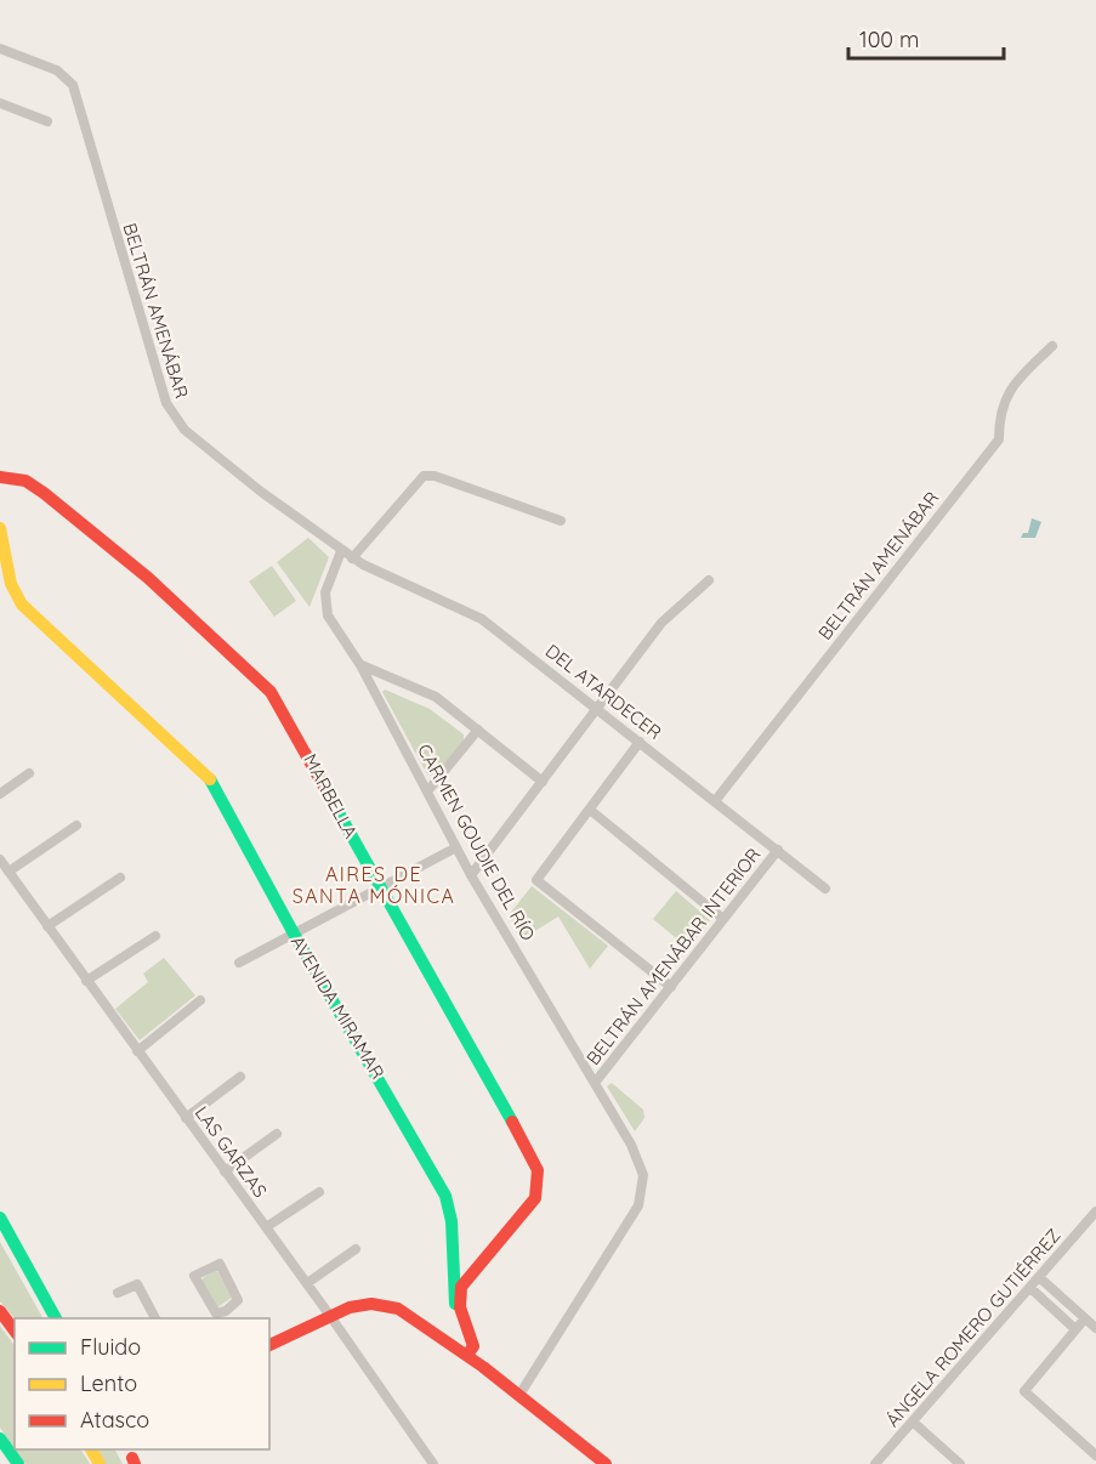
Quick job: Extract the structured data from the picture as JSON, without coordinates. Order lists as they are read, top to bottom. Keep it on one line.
{"streets":{"main road":["MARBELLA","AVENIDA MIRAMAR"],"street":["BELTRÁN AMENÁBAR","DEL ATARDECER","CARMEN GOUDIE DEL RÍO","BELTRÁN AMENÁBAR INTERIOR","LAS GARZAS","ÁNGELA ROMERO GUTIÉRREZ"]},"crossings":[["BELTRÁN AMENÁBAR","DEL ATARDECER"],["BELTRÁN AMENÁBAR","CARMEN GOUDIE DEL RÍO"],["DEL ATARDECER","CARMEN GOUDIE DEL RÍO"],["DEL ATARDECER","BELTRÁN AMENÁBAR INTERIOR"],["MARBELLA","AVENIDA MIRAMAR"],["CARMEN GOUDIE DEL RÍO","BELTRÁN AMENÁBAR INTERIOR"]],"districts":["AIRES DE SANTA MÓNICA"],"legend":["Fluido","Lento","Atasco"],"scale_bar":"100 m"}
